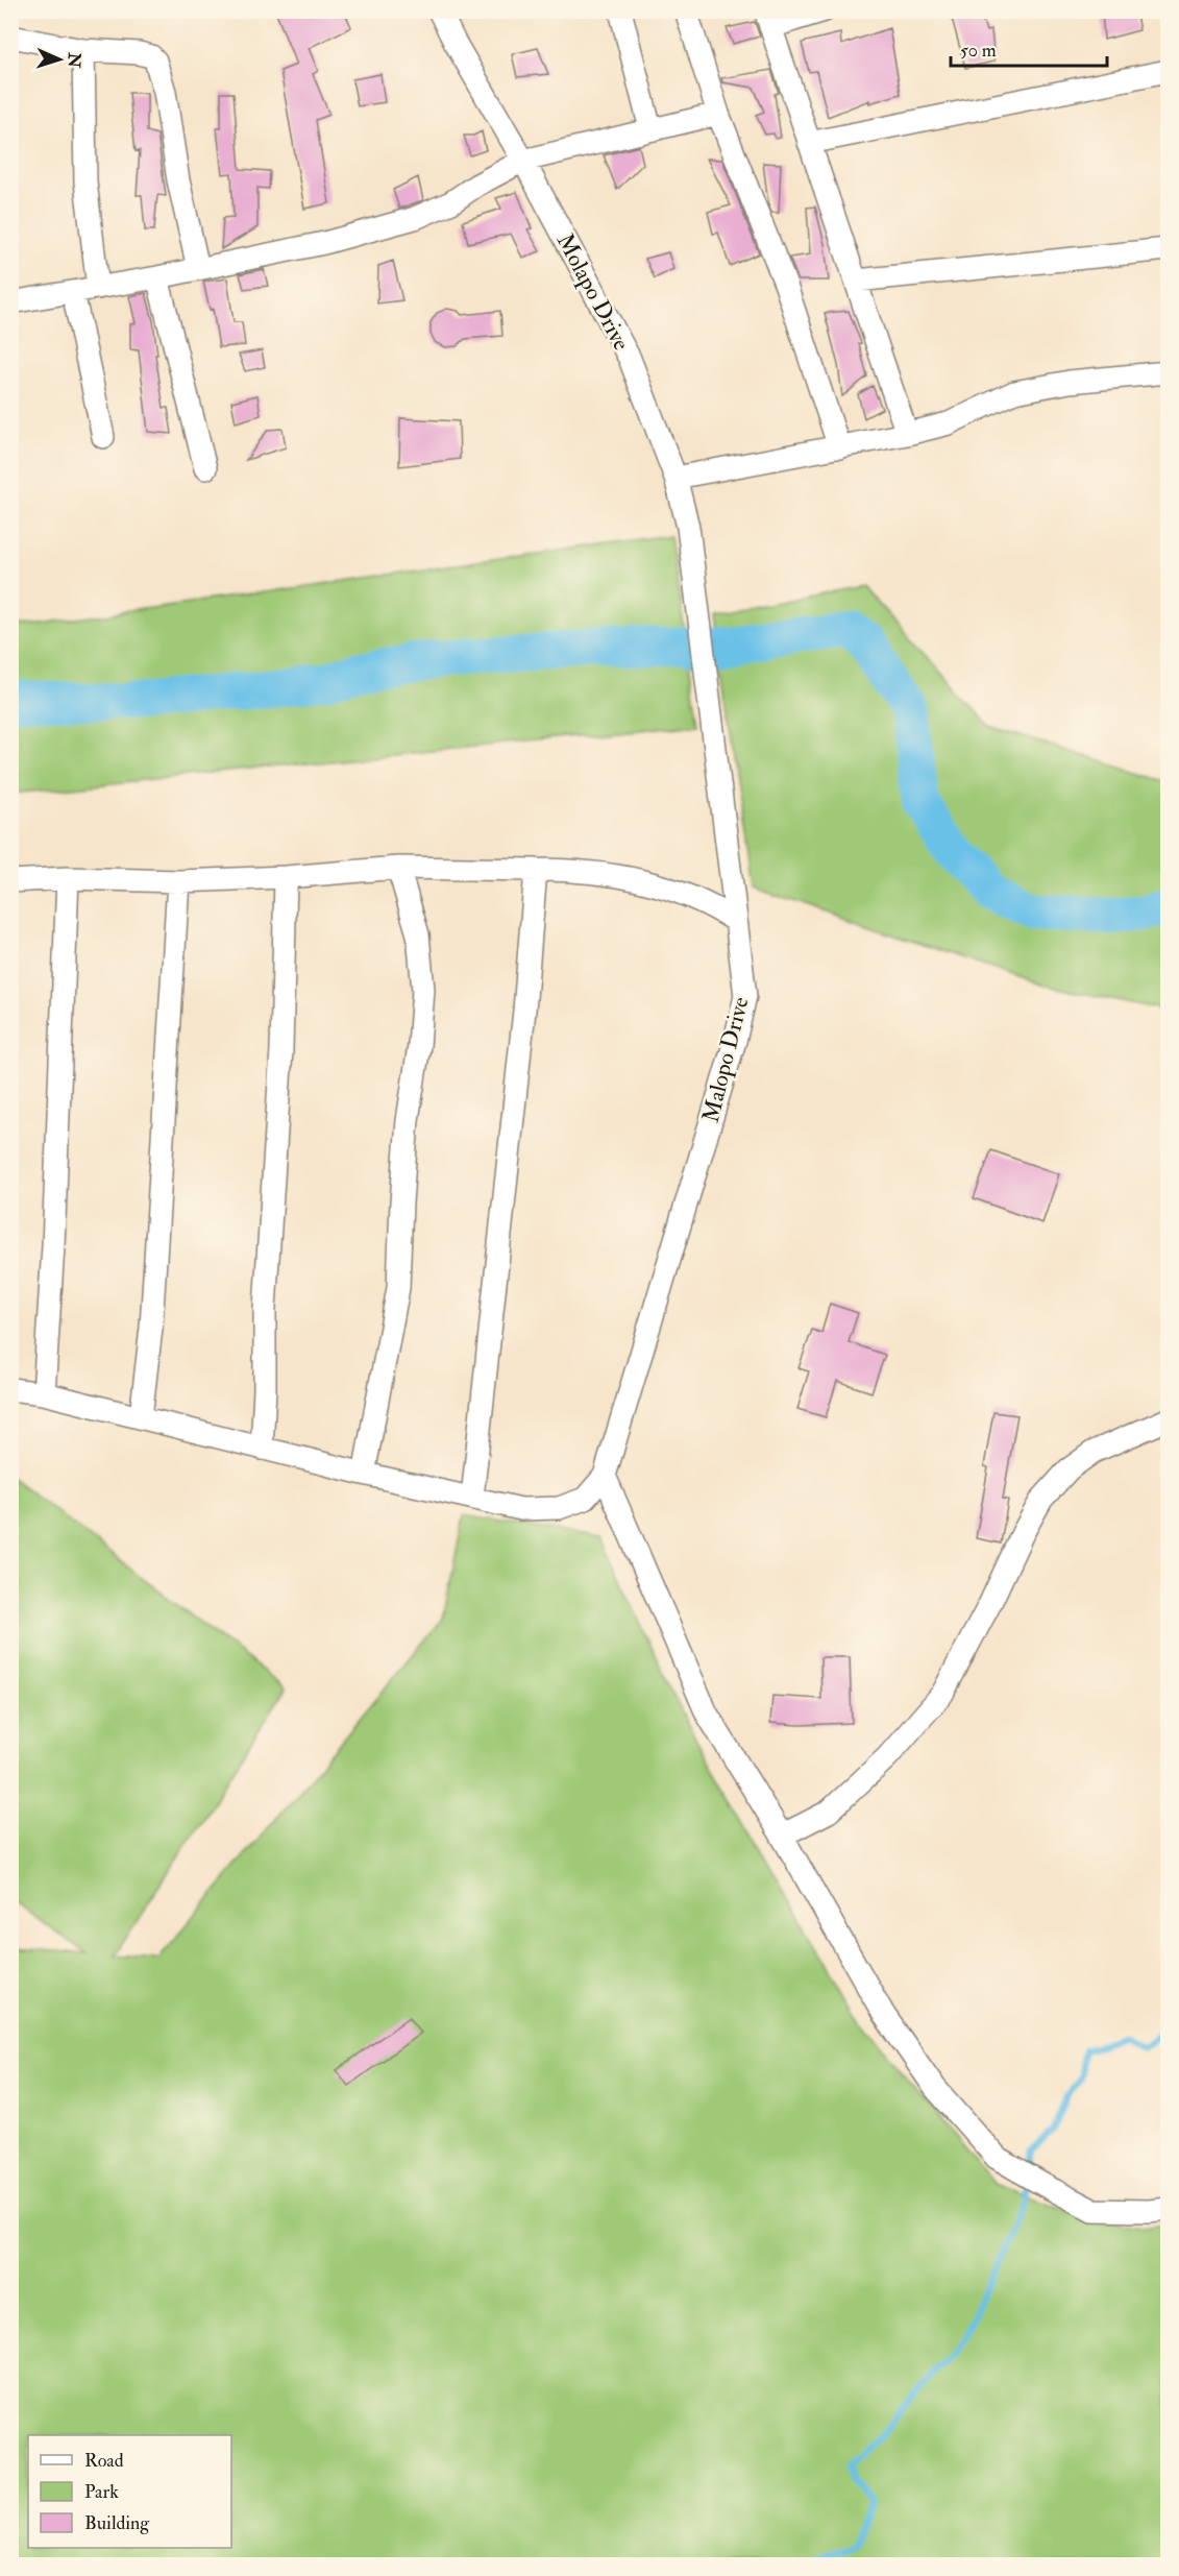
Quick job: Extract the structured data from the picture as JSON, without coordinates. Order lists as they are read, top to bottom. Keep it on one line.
{"streets":{"street":["Molapo Drive","Malopo Drive"]},"crossings":[["Molapo Drive","Malopo Drive"]],"legend":["Road","Park","Building"],"scale_bar":"50 m","north":"right"}
